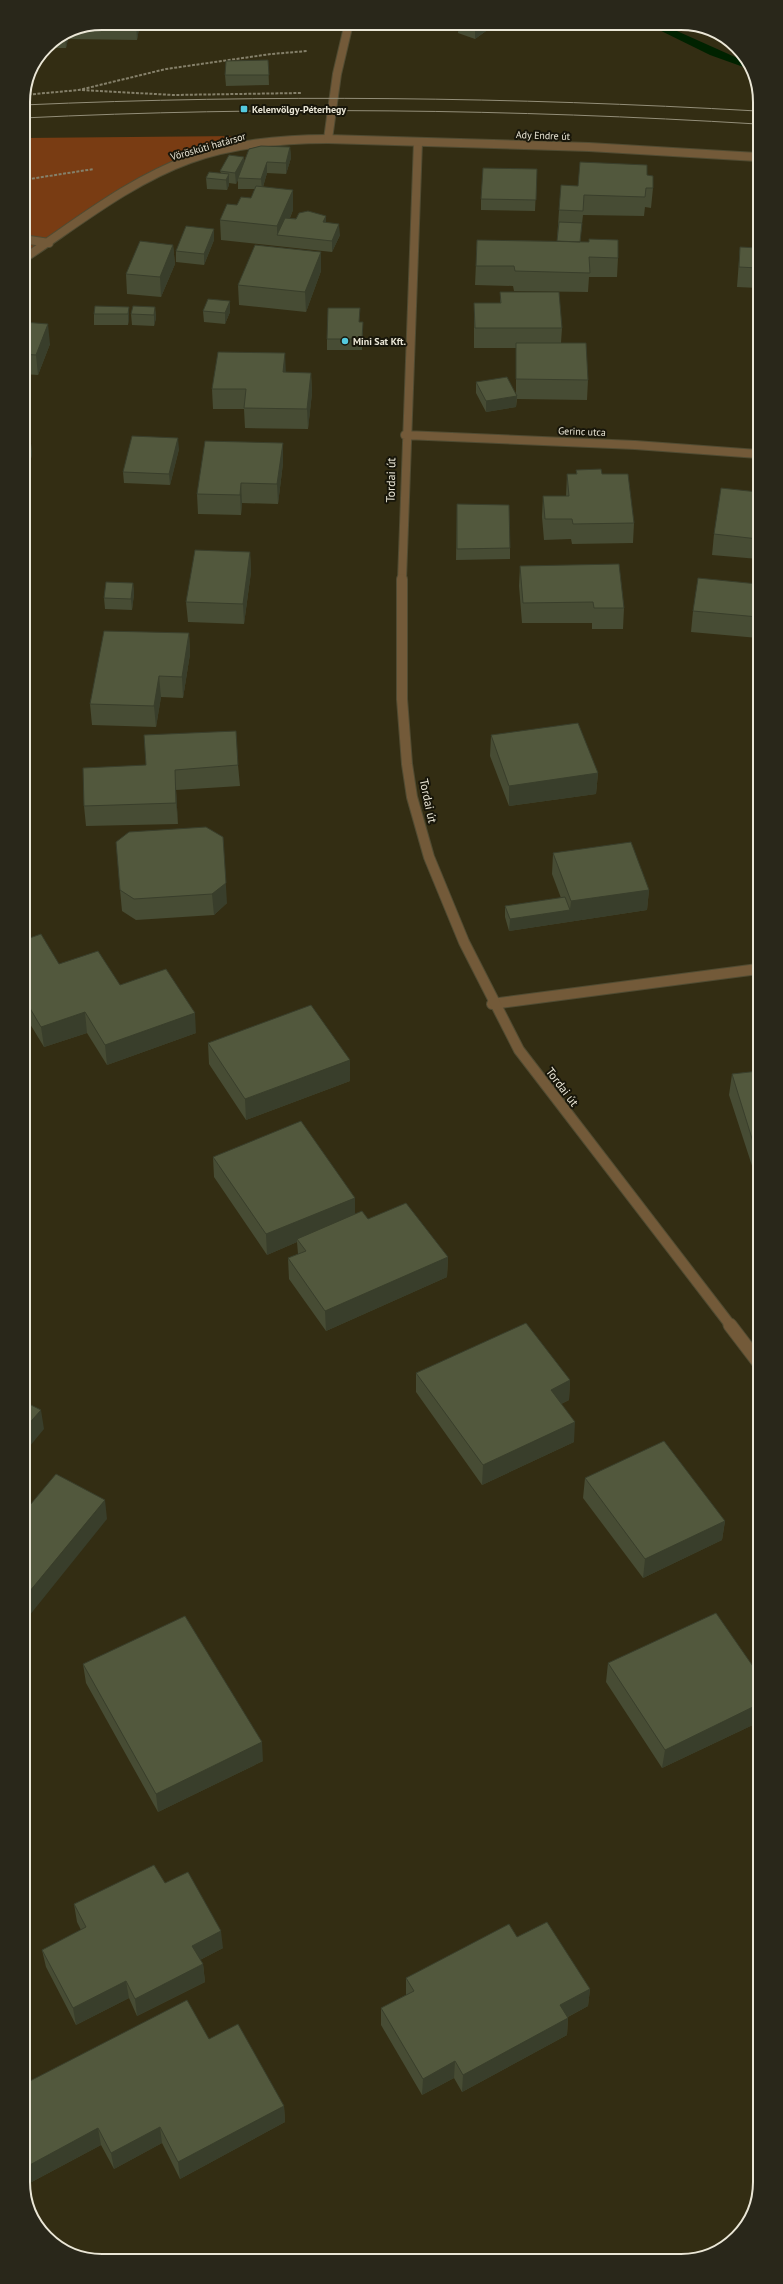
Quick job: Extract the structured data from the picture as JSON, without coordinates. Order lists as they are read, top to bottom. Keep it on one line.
{"streets":{"street":["Ady Endre út","Vöröskúti határsor","Gerinc utca","Tordai út"]},"crossings":[["Ady Endre út","Vöröskúti határsor"],["Ady Endre út","Tordai út"],["Gerinc utca","Tordai út"]],"places":{"transit":["Kelenvölgy-Péterhegy"],"other":["Mini Sat Kft."]}}
